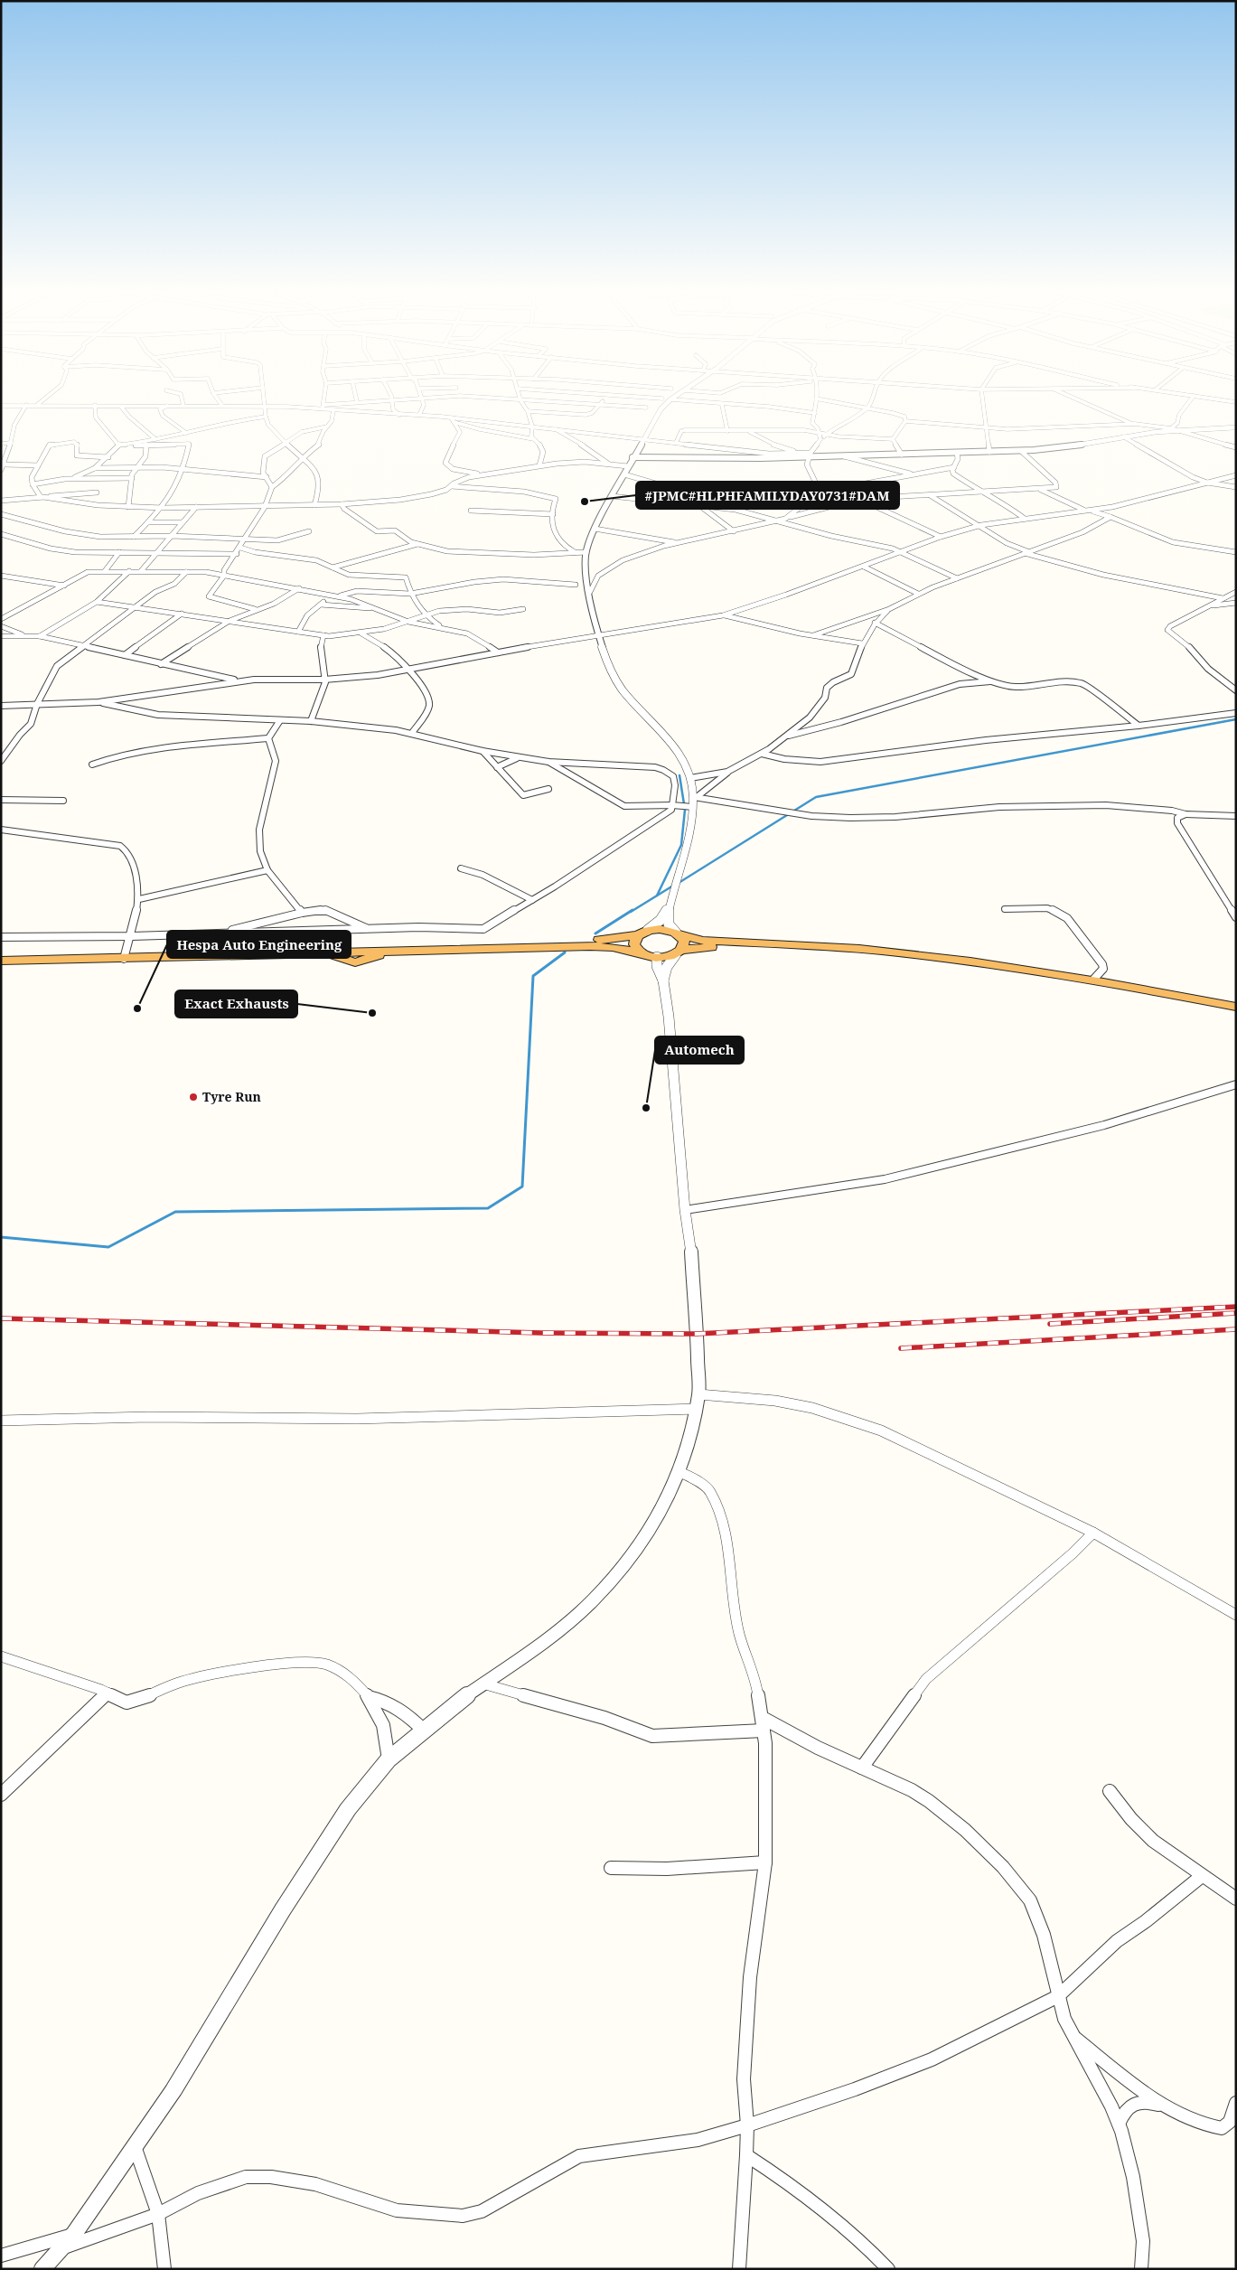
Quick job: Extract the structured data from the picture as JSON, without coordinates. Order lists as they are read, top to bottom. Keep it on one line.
{"places":["#JPMC#HLPHFAMILYDAY0731#DAM","Hespa Auto Engineering","Exact Exhausts","Tyre Run","Automech"]}
